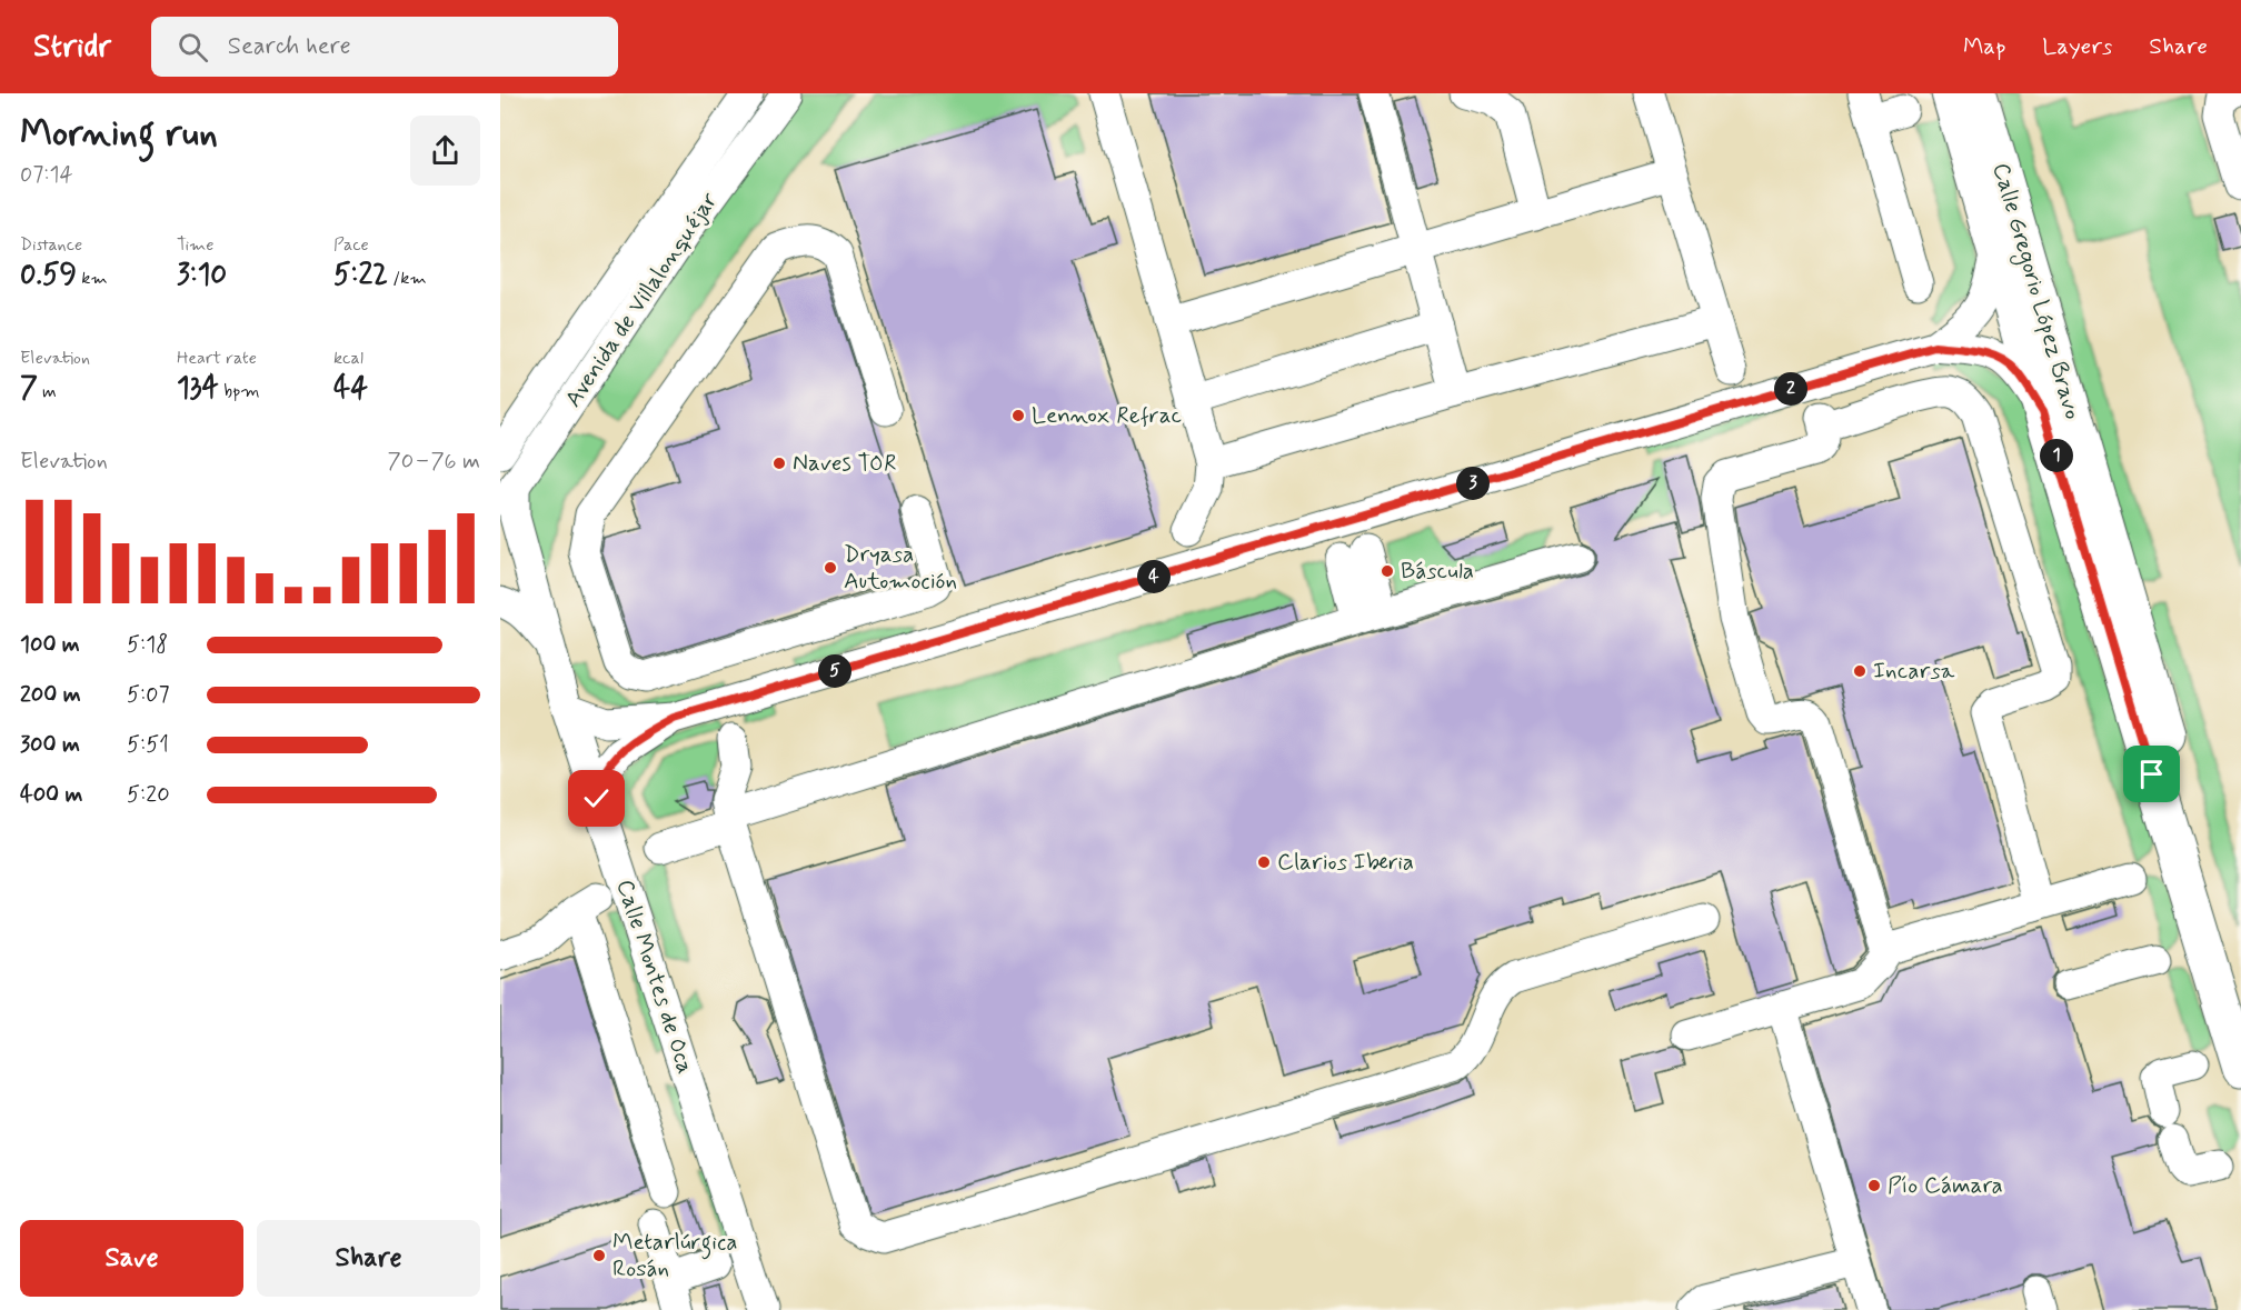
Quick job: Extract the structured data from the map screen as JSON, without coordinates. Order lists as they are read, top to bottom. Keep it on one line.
{"streets":{"main road":["Calle Gregorio López Bravo"],"street":["Avenida de Villalonquéjar","Calle Montes de Oca"]},"crossings":[["Avenida de Villalonquéjar","Calle Montes de Oca"]],"places":["Lennox Refrac","Naves TOR","Dryasa Automoción","Báscula","Incarsa","Clarios Iberia","Pío Cámara","Metarlúrgica Rosán"],"page":{"header":"Stridr","search":"Search here","nav":["Map","Layers","Share"],"heading":["Morning run","07:14"],"stats":[["Distance","0.59 km"],["Time","3:10"],["Pace","5:22 /km"],["Elevation","7 m"],["Heart rate","134 bpm"],["kcal","44"]],"pins":["2","1","3","4","5"],"chart":["Elevation","70–76 m"],"list":[{"name":"100 m","note":"5:18"},{"name":"200 m","note":"5:07"},{"name":"300 m","note":"5:51"},{"name":"400 m","note":"5:20"}],"buttons":["Save","Share"]}}
